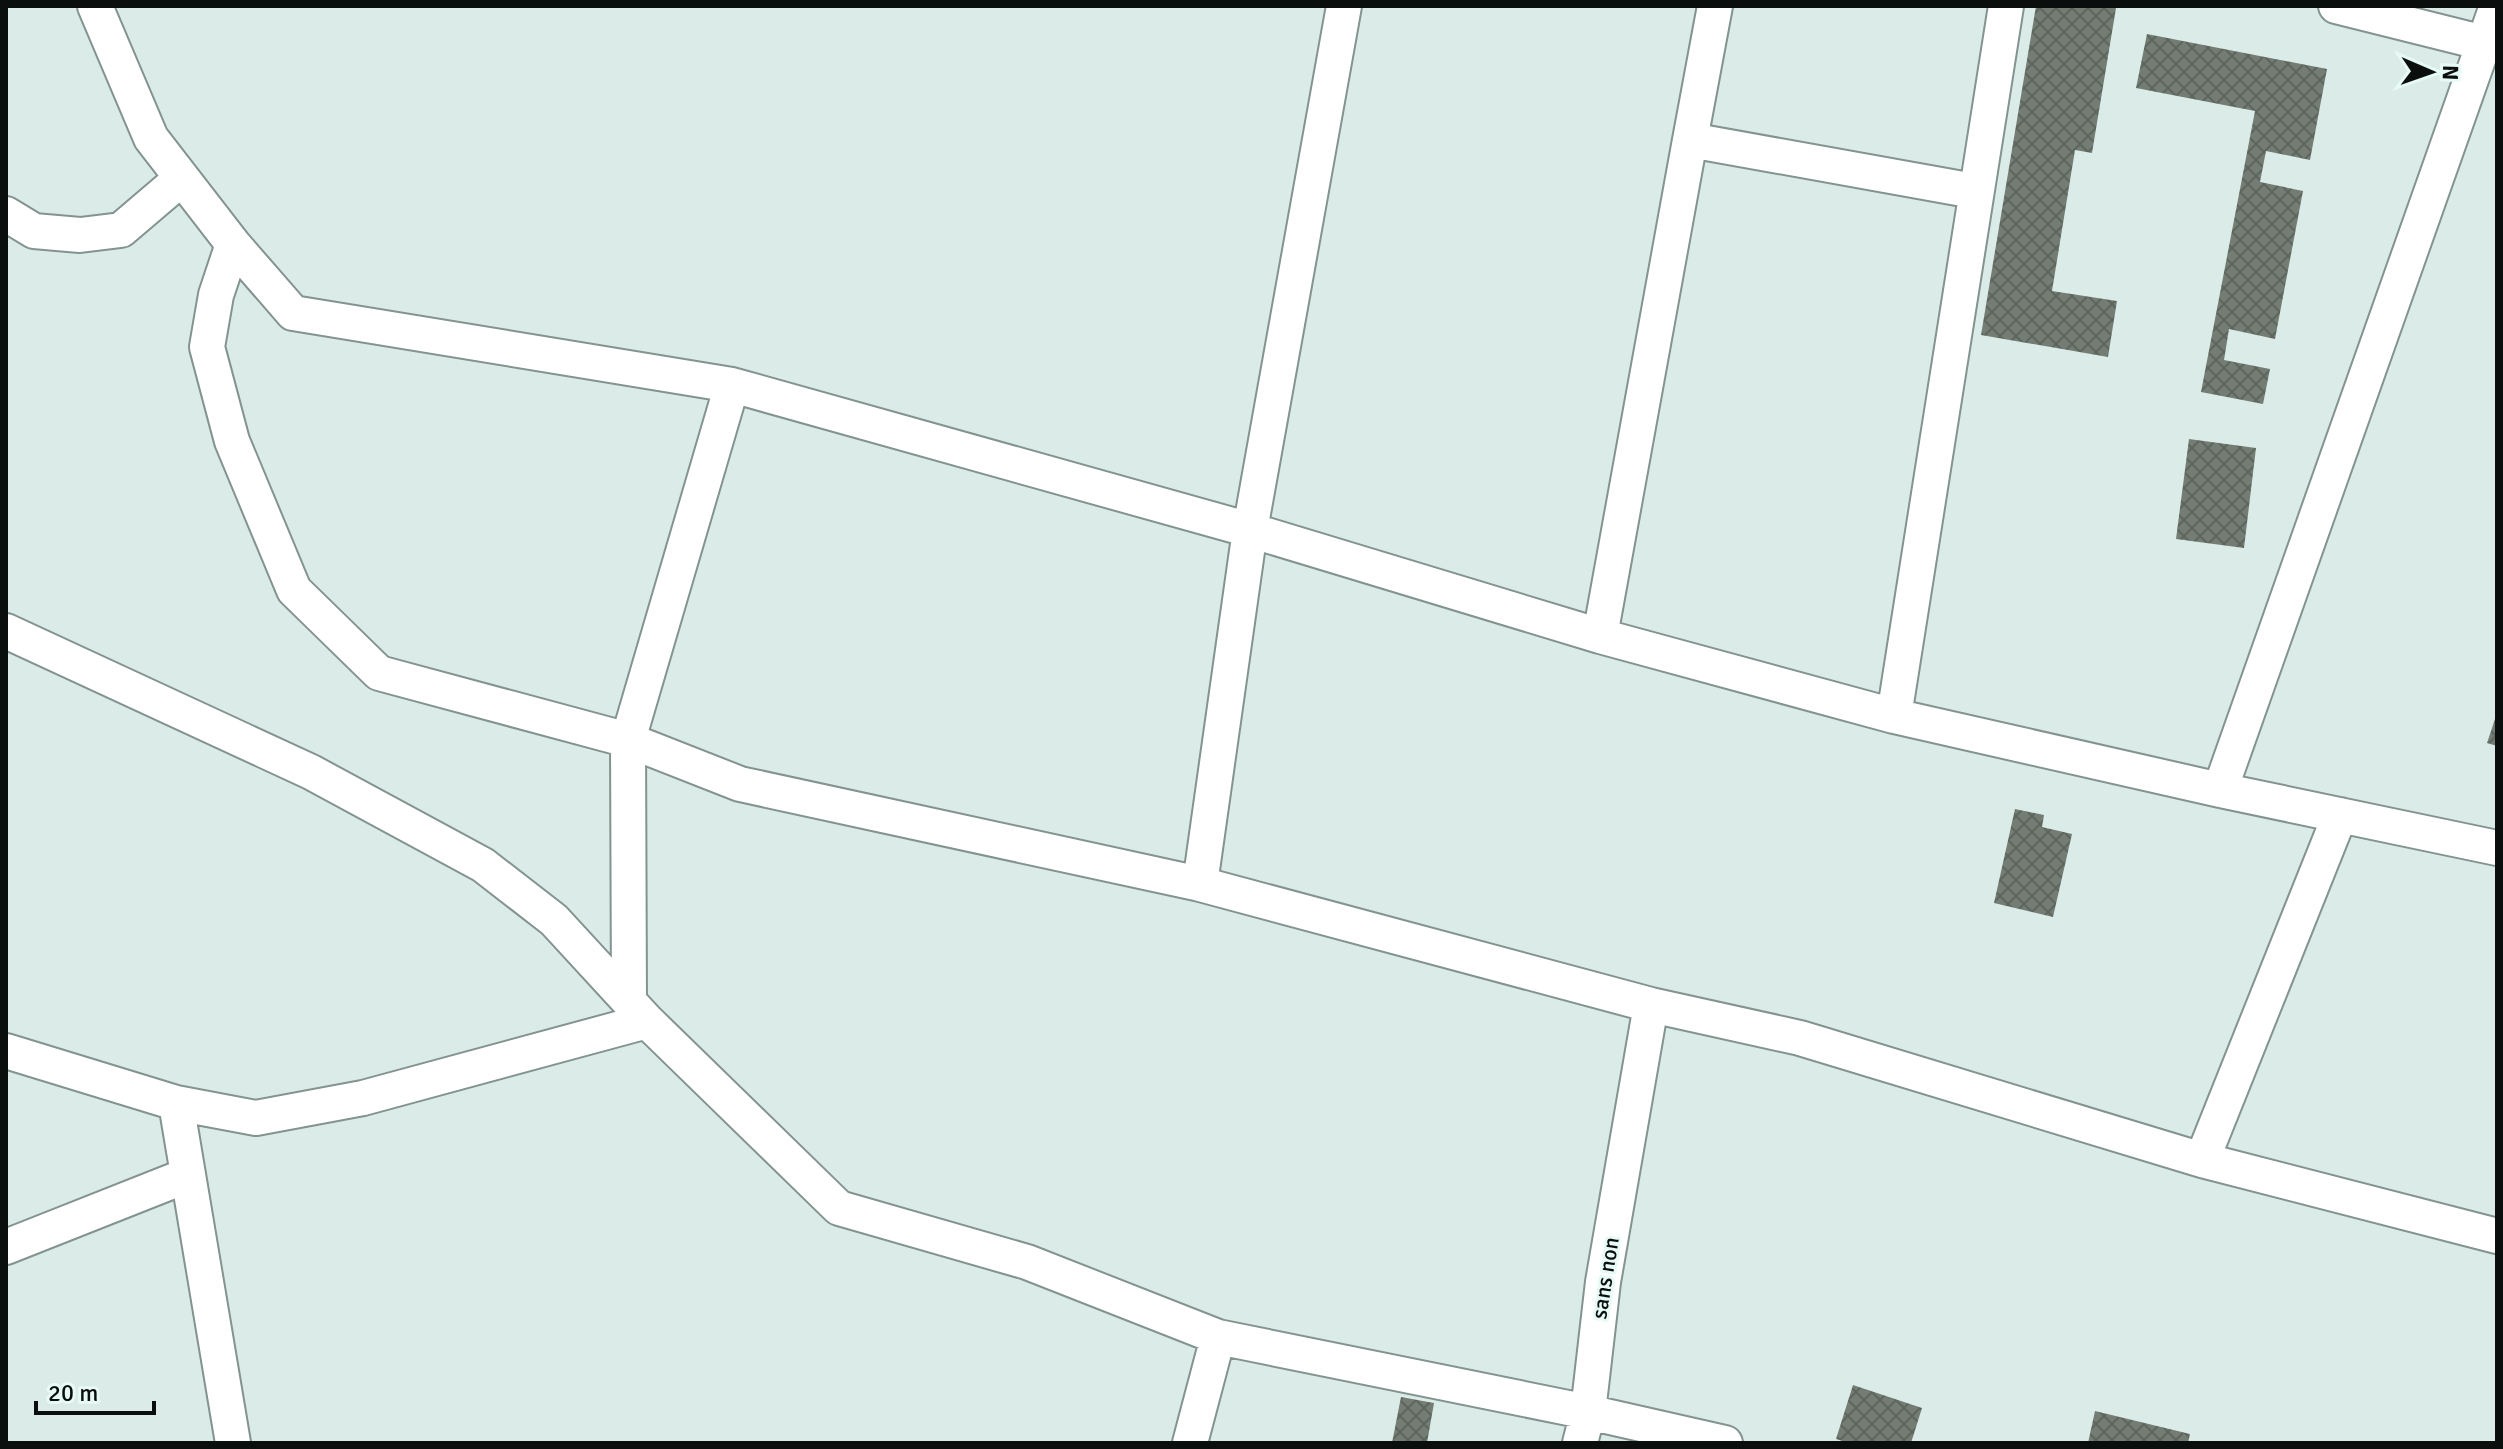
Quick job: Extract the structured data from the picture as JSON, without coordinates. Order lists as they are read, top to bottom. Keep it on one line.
{"streets":{"street":["sans non"]},"scale_bar":"20 m","north":"right"}
